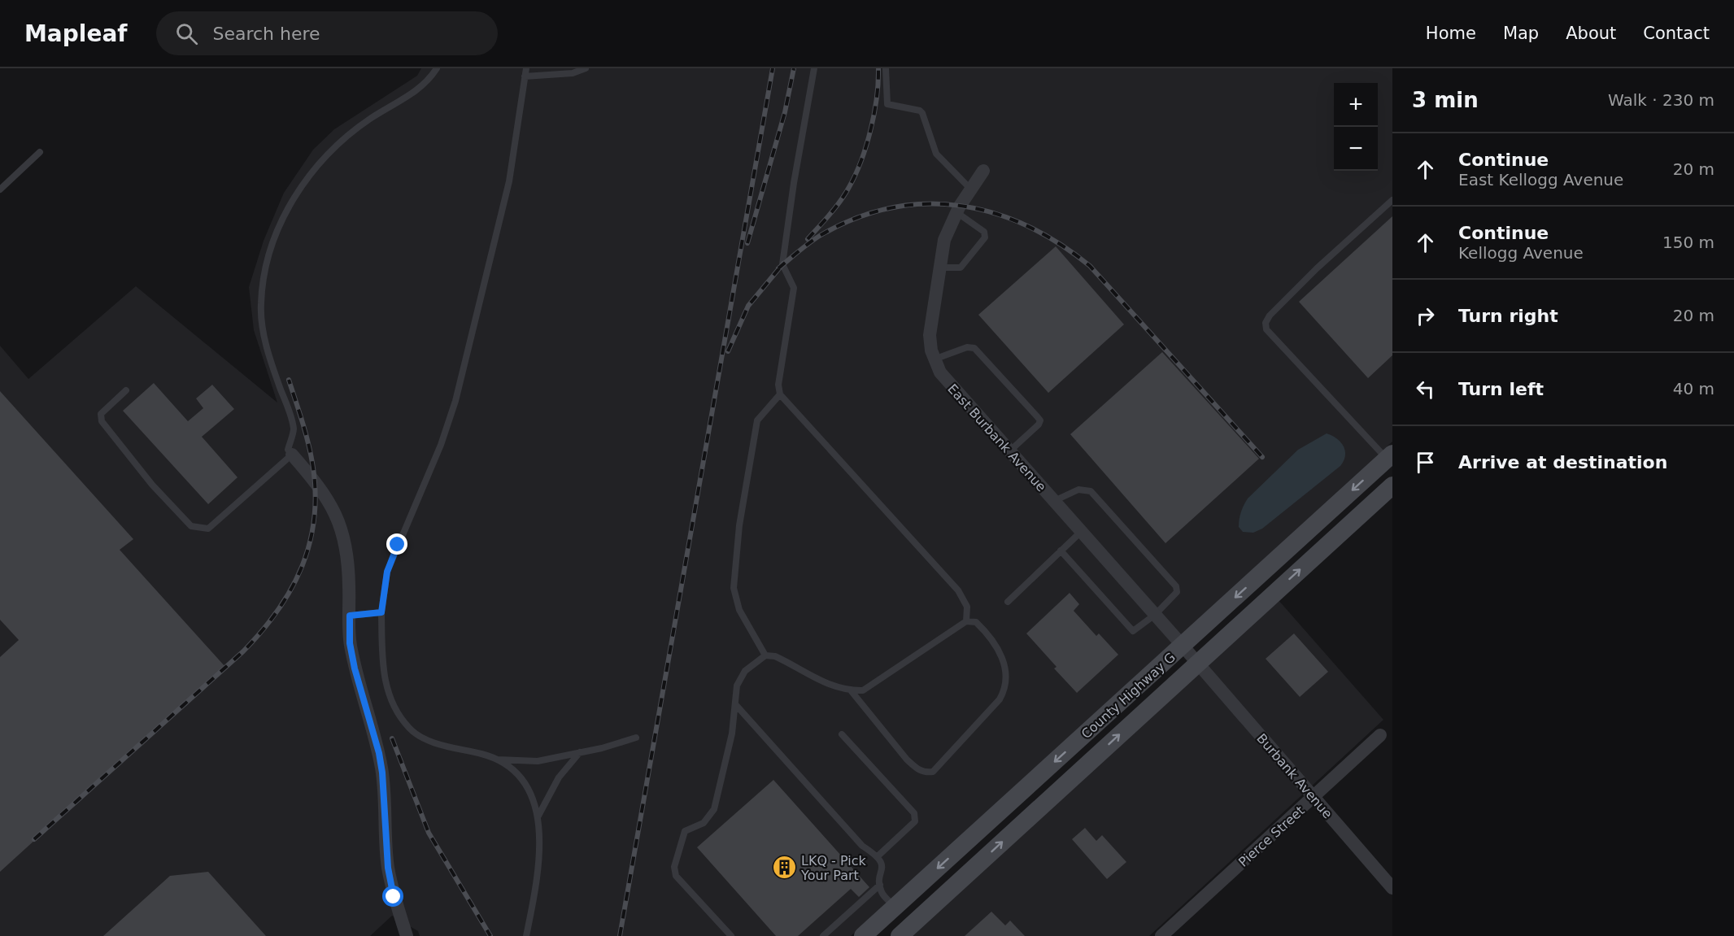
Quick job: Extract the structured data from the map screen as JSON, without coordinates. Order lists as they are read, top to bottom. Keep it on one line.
{"streets":{"main road":["County Highway G"],"street":["East Burbank Avenue","Burbank Avenue","Pierce Street"]},"crossings":[["East Burbank Avenue","County Highway G"],["East Burbank Avenue","Burbank Avenue"],["County Highway G","Burbank Avenue"],["Burbank Avenue","Pierce Street"]],"places":{"building":["LKQ - Pick Your Part"]},"page":{"header":"Mapleaf","search":"Search here","nav":["Home","Map","About","Contact"],"heading":["3 min","Walk · 230 m"],"map_buttons":["+","−"],"list":[["Continue","East Kellogg Avenue","20 m"],["Continue","Kellogg Avenue","150 m"],["Turn right","20 m"],["Turn left","40 m"],"Arrive at destination"]}}
